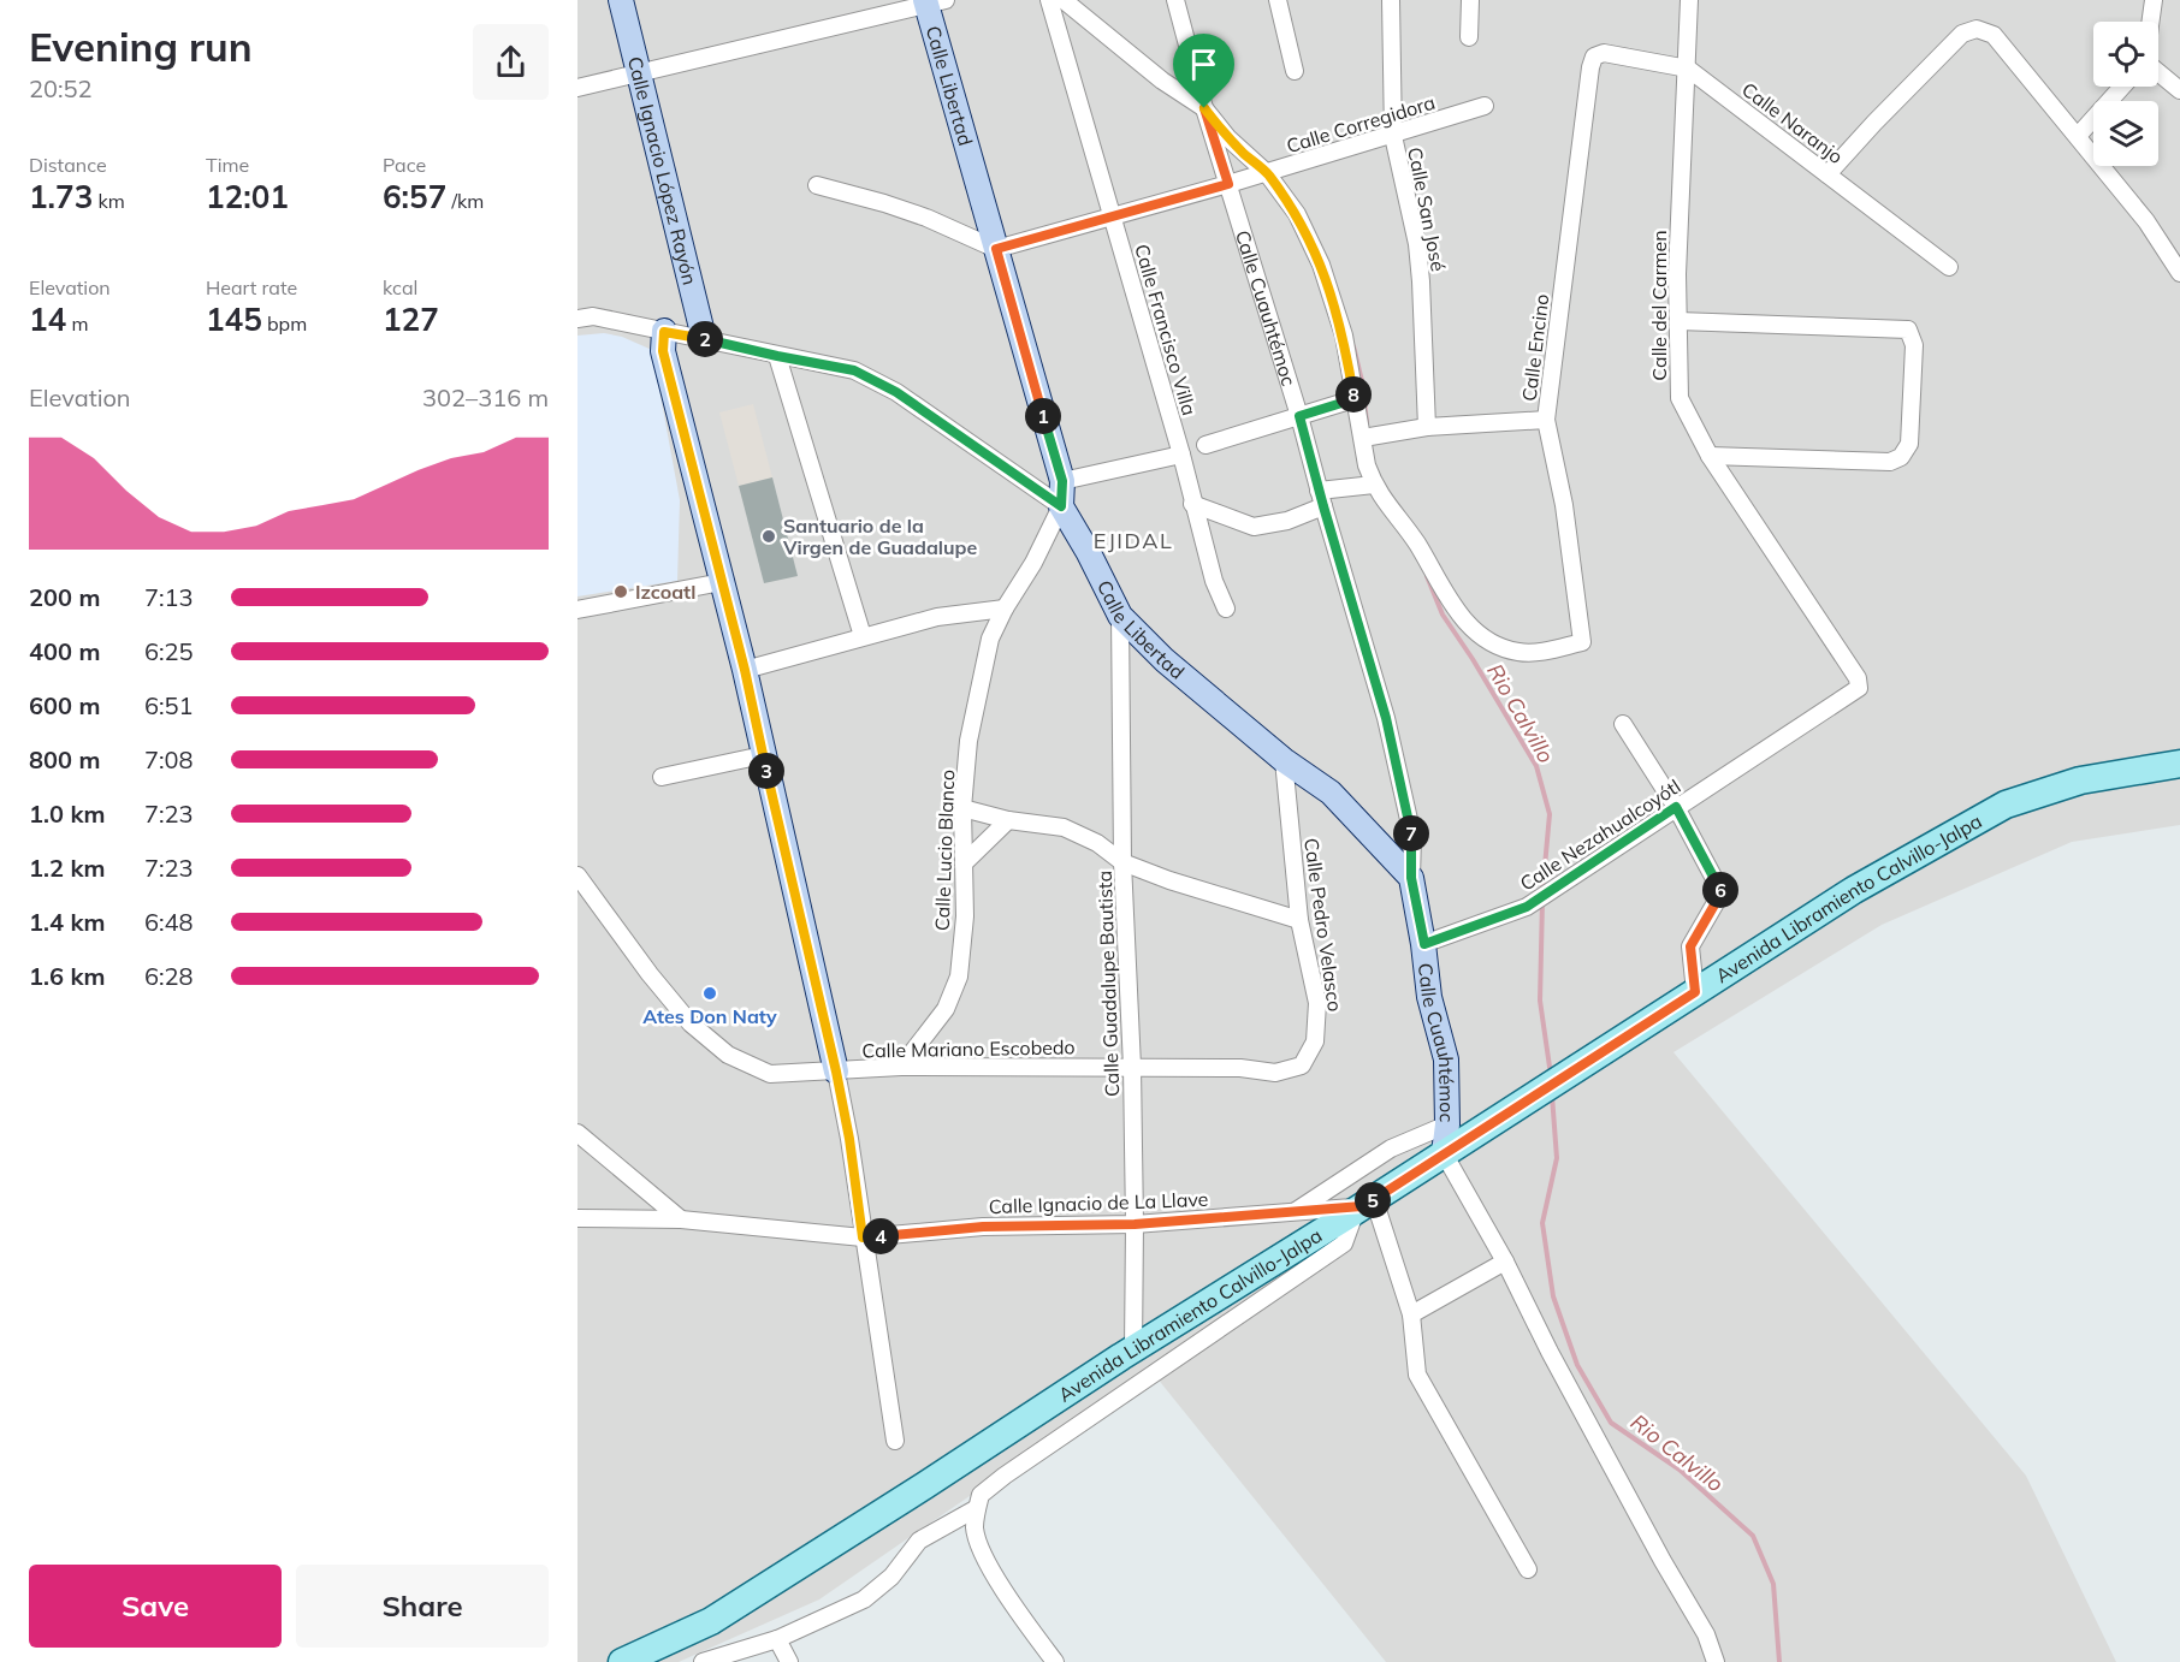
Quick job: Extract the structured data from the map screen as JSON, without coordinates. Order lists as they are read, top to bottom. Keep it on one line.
{"streets":{"main road":["Avenida Libramiento Calvillo-Jalpa"],"street":["Calle Libertad","Calle Naranjo","Calle Corregidora","Calle Ignacio López Rayón","Calle San José","Calle del Carmen","Calle Cuauhtémoc","Calle Francisco Villa","Calle Encino","Calle Nezahualcoyótl","Calle Lucio Blanco","Calle Pedro Velasco","Calle Guadalupe Bautista","Calle Mariano Escobedo","Calle Ignacio de La Llave"]},"crossings":[["Calle Libertad","Calle Corregidora"],["Calle Libertad","Calle Cuauhtémoc"],["Calle Libertad","Calle Lucio Blanco"],["Calle Libertad","Calle Pedro Velasco"],["Calle Libertad","Calle Guadalupe Bautista"],["Calle Naranjo","Calle del Carmen"],["Calle Naranjo","Calle Encino"],["Calle Corregidora","Calle San José"],["Calle Corregidora","Calle Cuauhtémoc"],["Calle Corregidora","Calle Francisco Villa"],["Calle del Carmen","Calle Nezahualcoyótl"],["Calle Cuauhtémoc","Calle Nezahualcoyótl"],["Calle Cuauhtémoc","Avenida Libramiento Calvillo-Jalpa"],["Calle Lucio Blanco","Calle Mariano Escobedo"],["Avenida Libramiento Calvillo-Jalpa","Calle Guadalupe Bautista"],["Avenida Libramiento Calvillo-Jalpa","Calle Ignacio de La Llave"],["Calle Pedro Velasco","Calle Mariano Escobedo"],["Calle Guadalupe Bautista","Calle Mariano Escobedo"],["Calle Guadalupe Bautista","Calle Ignacio de La Llave"]],"districts":["EJIDAL"],"water":["Rio Calvillo"],"places":["Santuario de la Virgen de Guadalupe","Izcoatl","Ates Don Naty"],"page":{"heading":["Evening run","20:52"],"stats":[["Distance","1.73 km"],["Time","12:01"],["Pace","6:57 /km"],["Elevation","14 m"],["Heart rate","145 bpm"],["kcal","127"]],"pins":["2","8","1","3","7","6","5","4"],"chart":["Elevation","302–316 m"],"list":[{"name":"200 m","note":"7:13"},{"name":"400 m","note":"6:25"},{"name":"600 m","note":"6:51"},{"name":"800 m","note":"7:08"},{"name":"1.0 km","note":"7:23"},{"name":"1.2 km","note":"7:23"},{"name":"1.4 km","note":"6:48"},{"name":"1.6 km","note":"6:28"}],"buttons":["Save","Share"]}}
